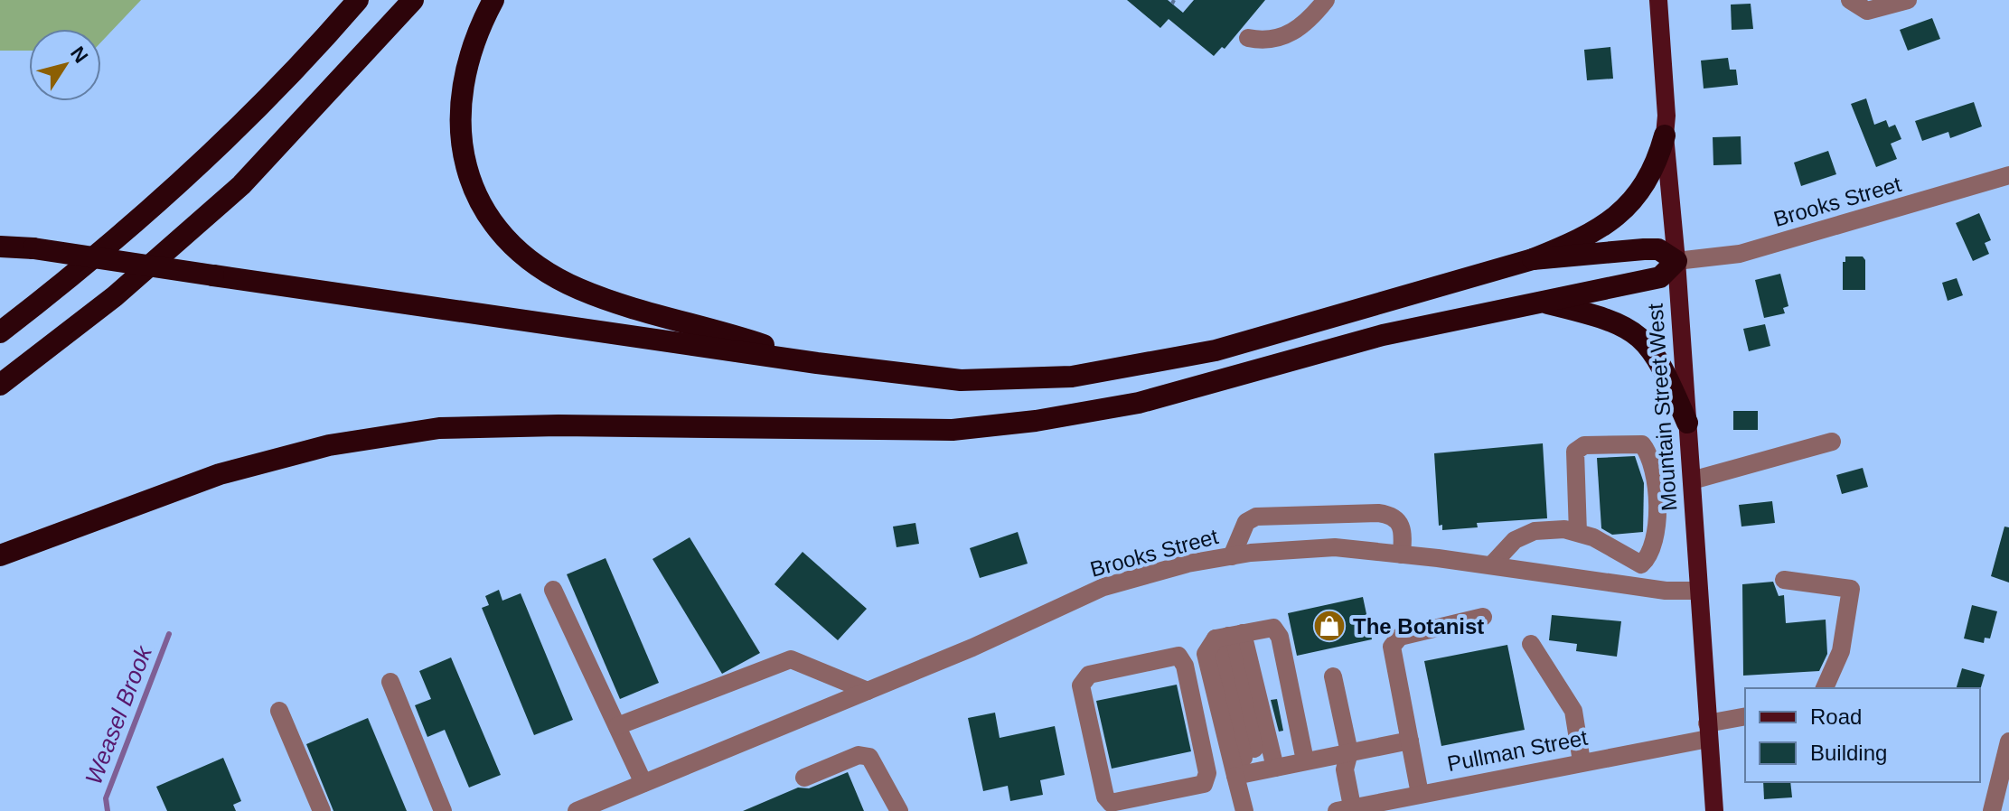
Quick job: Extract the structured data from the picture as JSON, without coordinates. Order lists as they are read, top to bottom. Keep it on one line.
{"streets":{"main road":["Mountain Street West"],"street":["Brooks Street","Pullman Street"]},"crossings":[["Brooks Street","Mountain Street West"],["Mountain Street West","Pullman Street"]],"water":["Weasel Brook"],"places":{"shop":["The Botanist"]},"legend":["Road","Building"],"north":"top right"}
